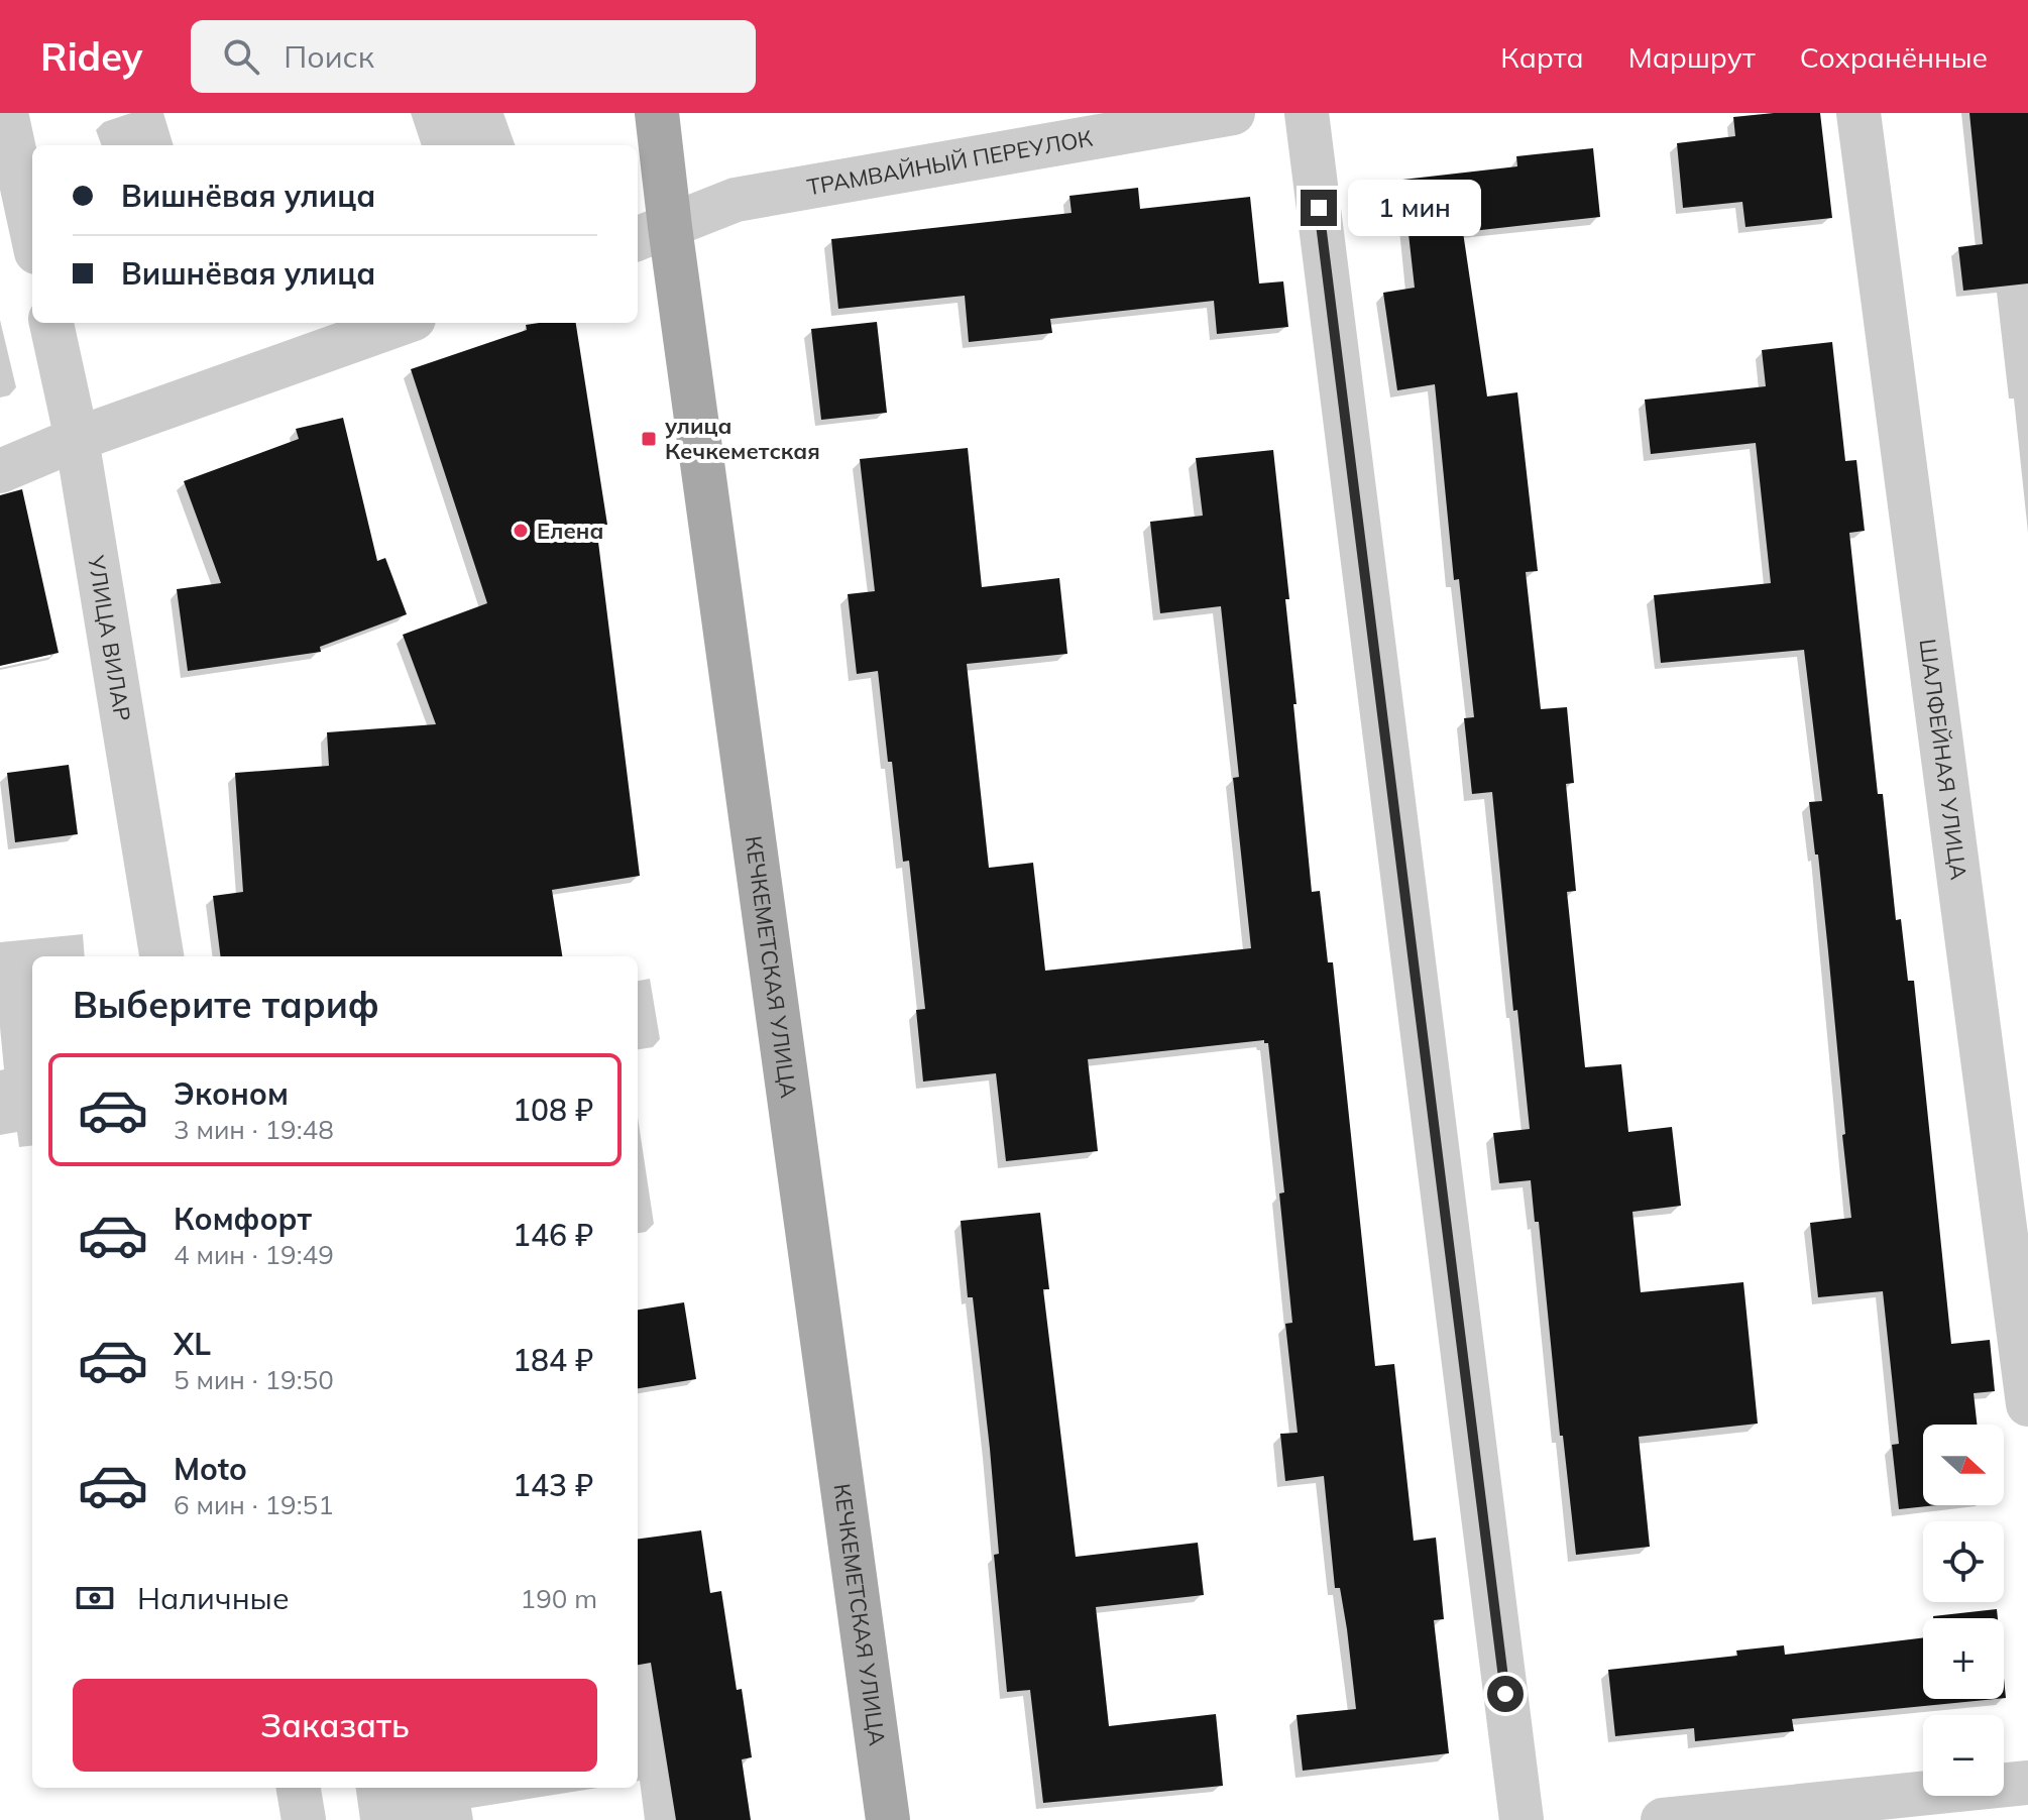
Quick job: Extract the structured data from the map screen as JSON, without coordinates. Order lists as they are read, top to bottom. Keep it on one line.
{"streets":{"main road":["КЕЧКЕМЕТСКАЯ УЛИЦА"],"street":["ТРАМВАЙНЫЙ ПЕРЕУЛОК","УЛИЦА ВИЛАР","ШАЛФЕЙНАЯ УЛИЦА"]},"crossings":[["ТРАМВАЙНЫЙ ПЕРЕУЛОК","КЕЧКЕМЕТСКАЯ УЛИЦА"]],"places":{"transit":["улица Кечкеметская"],"other":["Елена"]},"north":"right","page":{"header":"Ridey","search":"Поиск","nav":["Карта","Маршрут","Сохранённые"],"banner":["Вишнёвая улица","Вишнёвая улица"],"bubble":"1 мин","heading":"Выберите тариф","list":[{"name":"Эконом","note":"3 мин · 19:48","value":"108 ₽"},{"name":"Комфорт","note":"4 мин · 19:49","value":"146 ₽"},{"name":"XL","note":"5 мин · 19:50","value":"184 ₽"},{"name":"Moto","note":"6 мин · 19:51","value":"143 ₽"}],"map_buttons":["+","−"],"pay":["Наличные","190 m"],"buttons":"Заказать"}}
